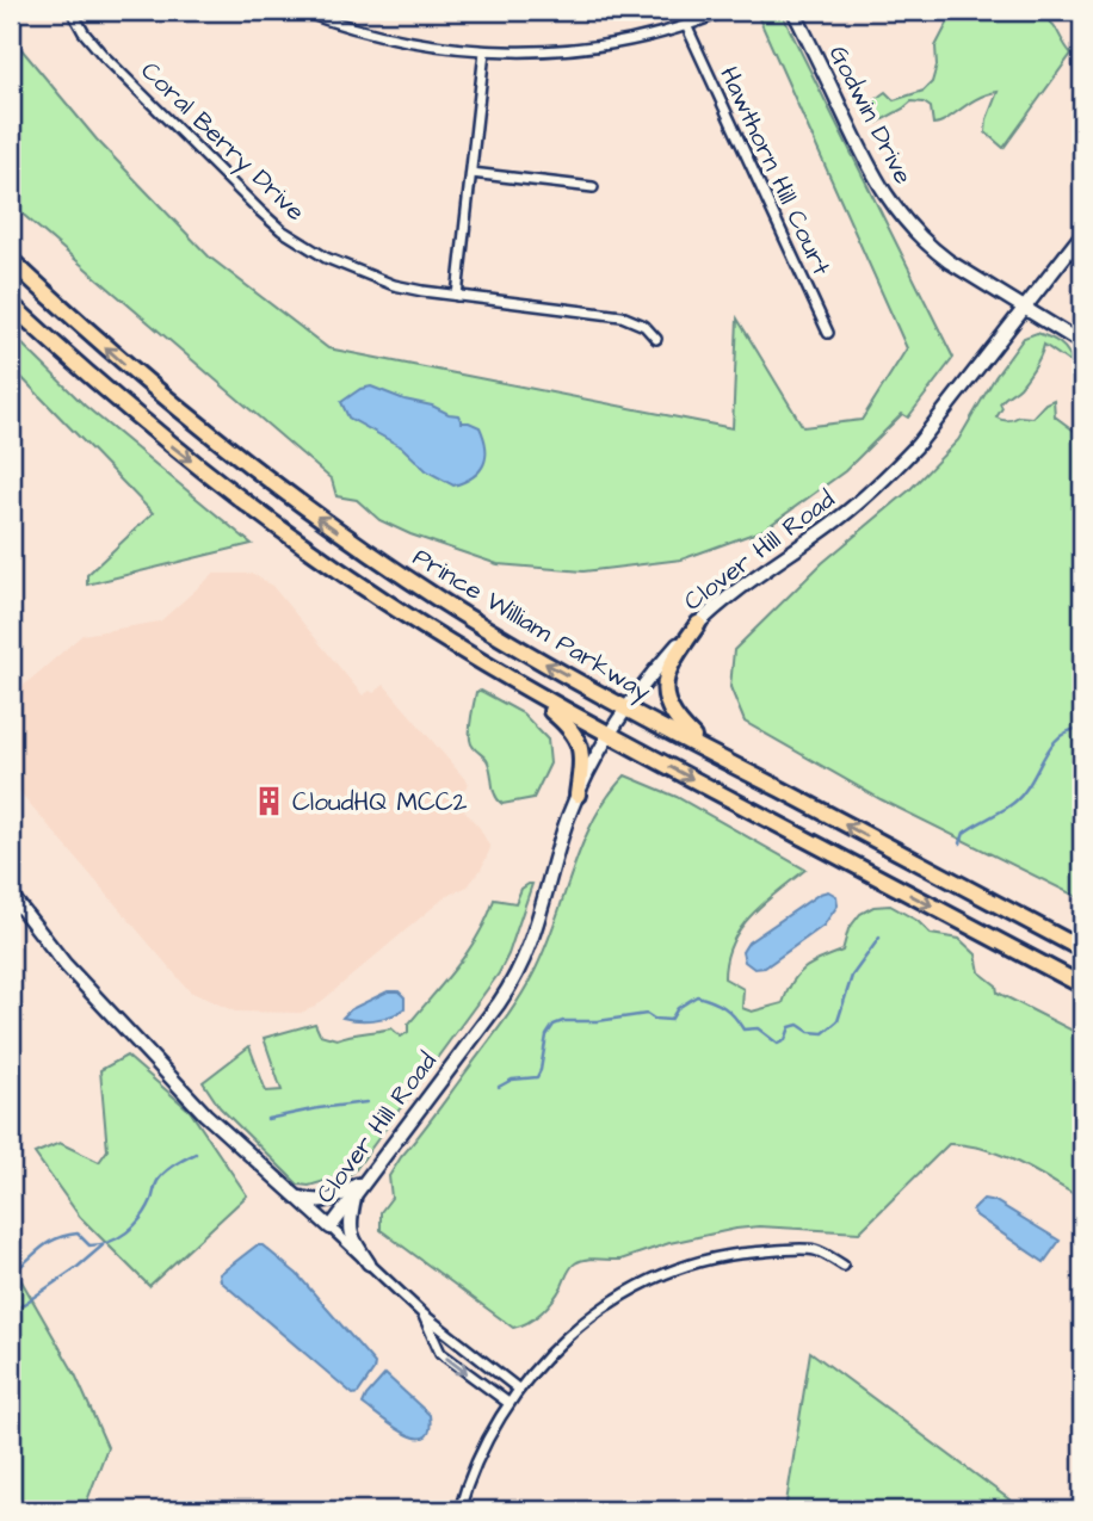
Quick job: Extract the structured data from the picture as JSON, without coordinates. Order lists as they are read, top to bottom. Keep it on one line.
{"streets":{"highway":["Prince William Parkway"],"street":["Godwin Drive","Coral Berry Drive","Hawthorn Hill Court","Clover Hill Road"]},"crossings":[["Godwin Drive","Clover Hill Road"],["Clover Hill Road","Prince William Parkway"]],"places":{"building":["CloudHQ MCC2"]}}
